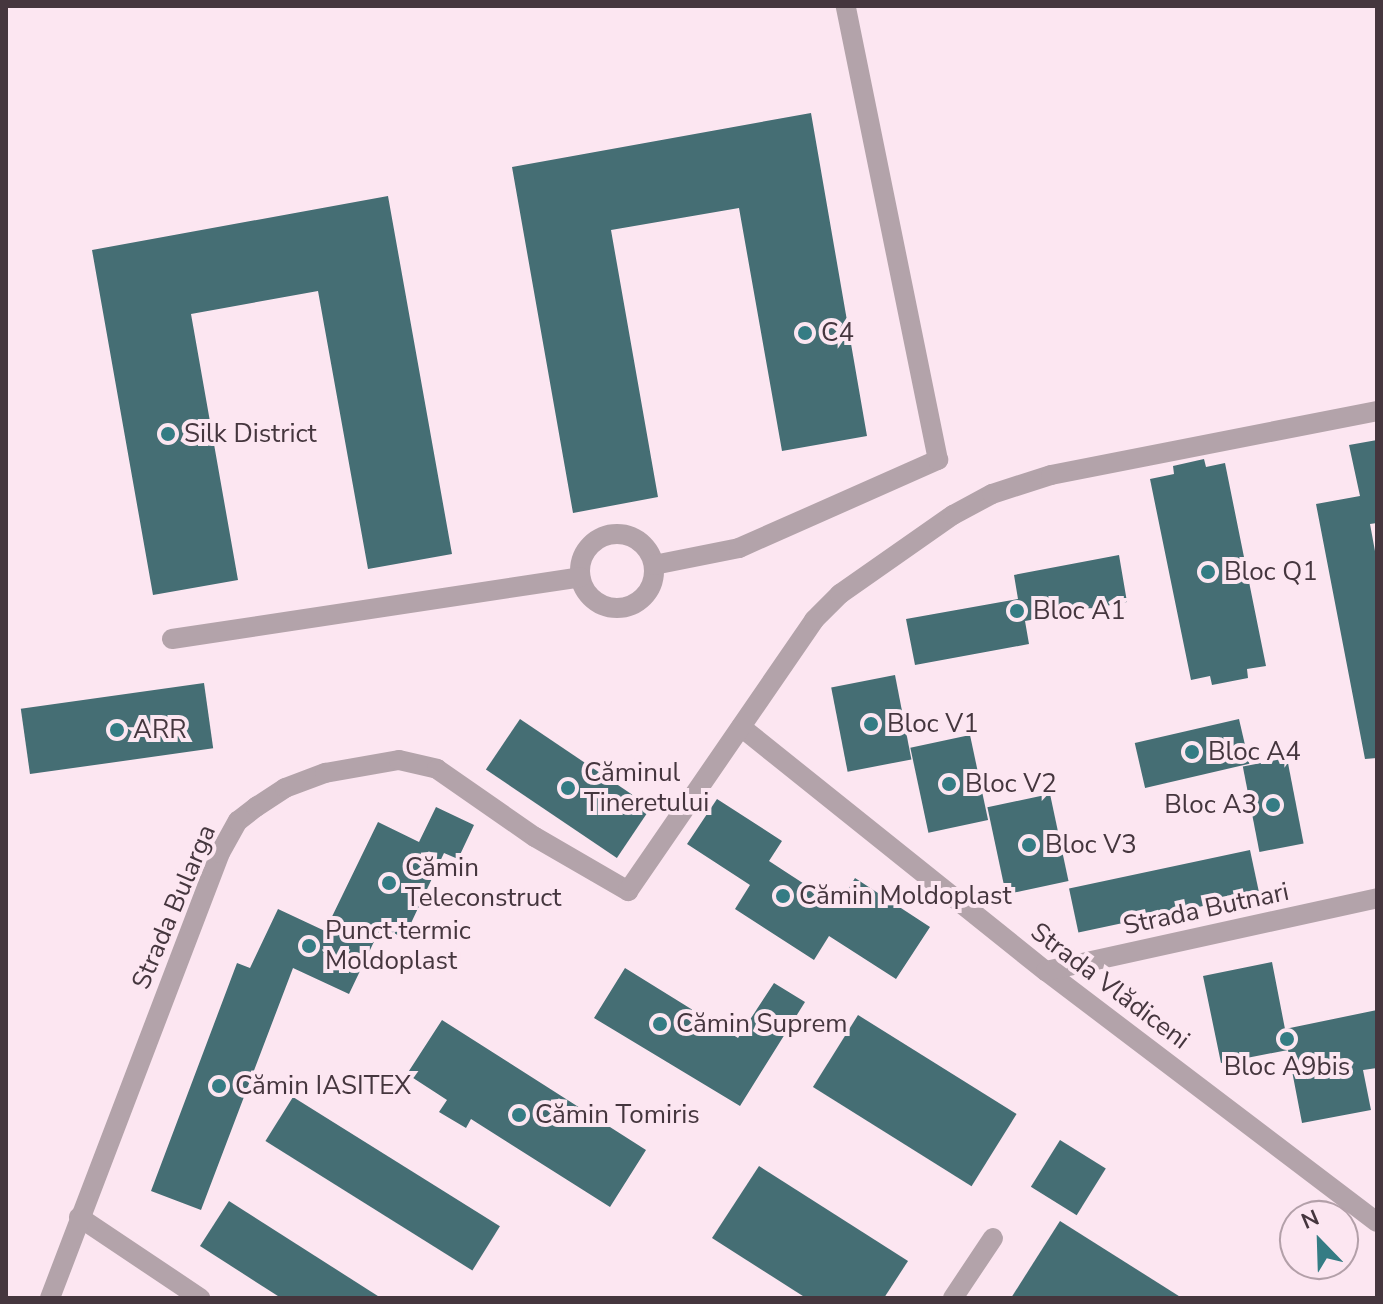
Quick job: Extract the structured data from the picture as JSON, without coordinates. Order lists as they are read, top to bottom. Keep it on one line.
{"streets":{"street":["Strada Bularga","Strada Butnari","Strada Vlădiceni"]},"crossings":[["Strada Bularga","Strada Vlădiceni"],["Strada Butnari","Strada Vlădiceni"]],"places":["C4","Silk District","Bloc Q1","Bloc A1","Bloc V1","ARR","Bloc A4","Bloc V2","Căminul Tineretului","Bloc A3","Bloc V3","Cămin Teleconstruct","Cămin Moldoplast","Punct termic Moldoplast","Cămin Suprem","Bloc A9bis","Cămin IASITEX","Cămin Tomiris"],"north":"top left"}
